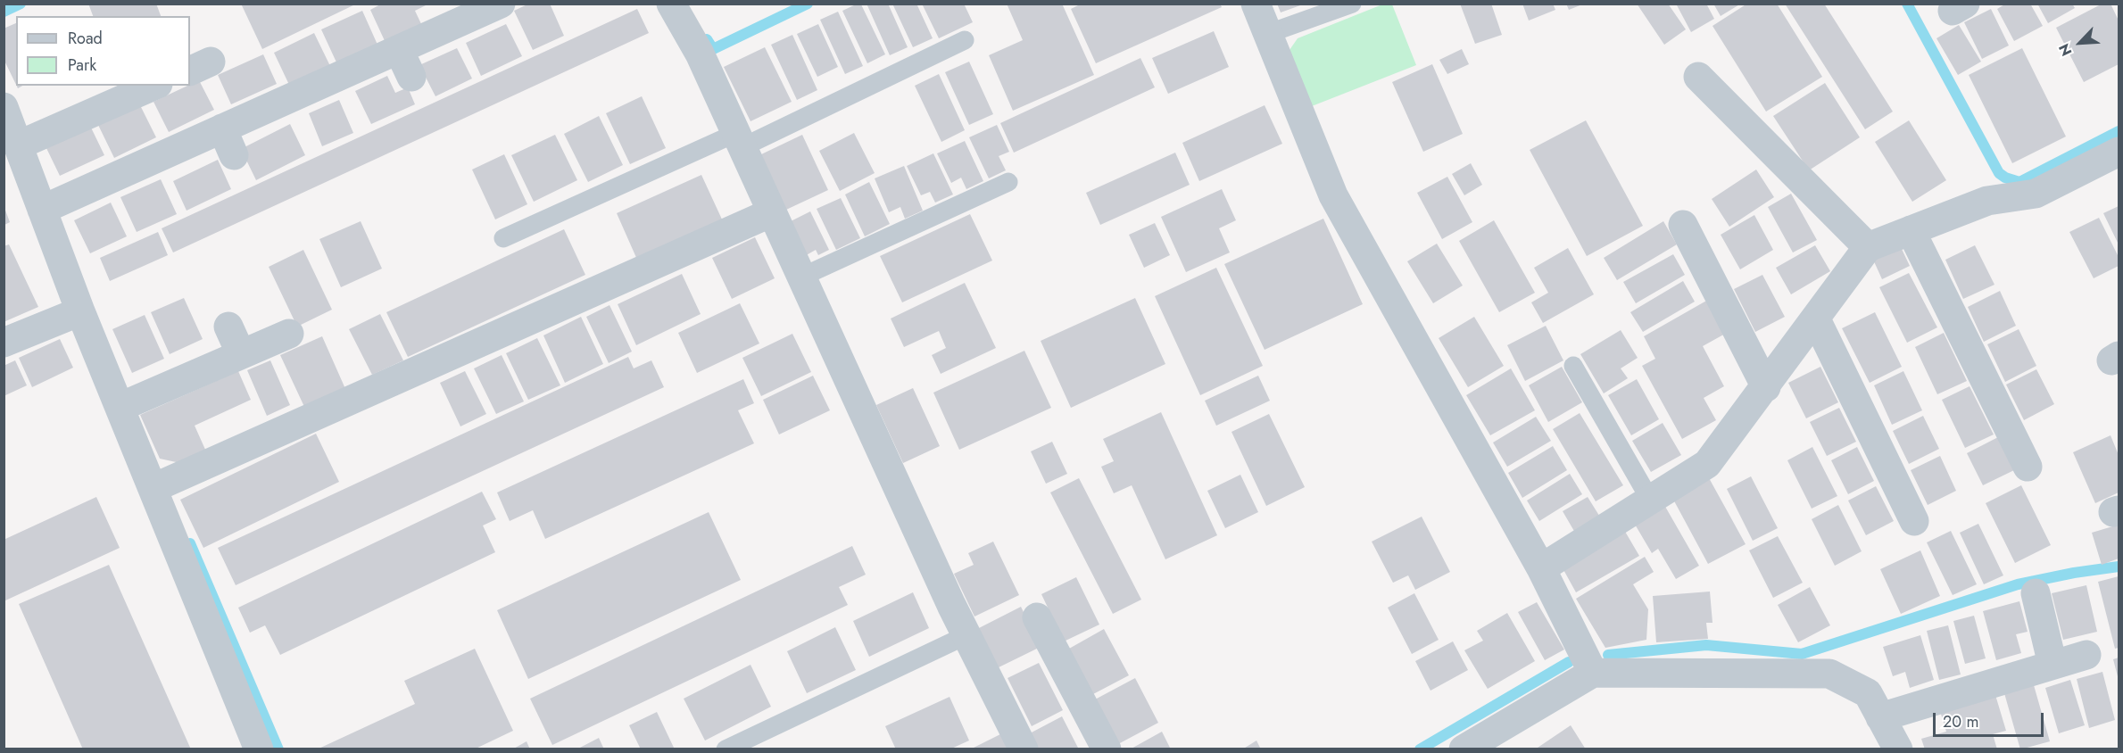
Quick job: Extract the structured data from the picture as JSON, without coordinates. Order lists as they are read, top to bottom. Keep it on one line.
{"legend":["Road","Park"],"scale_bar":"20 m","north":"bottom left"}
